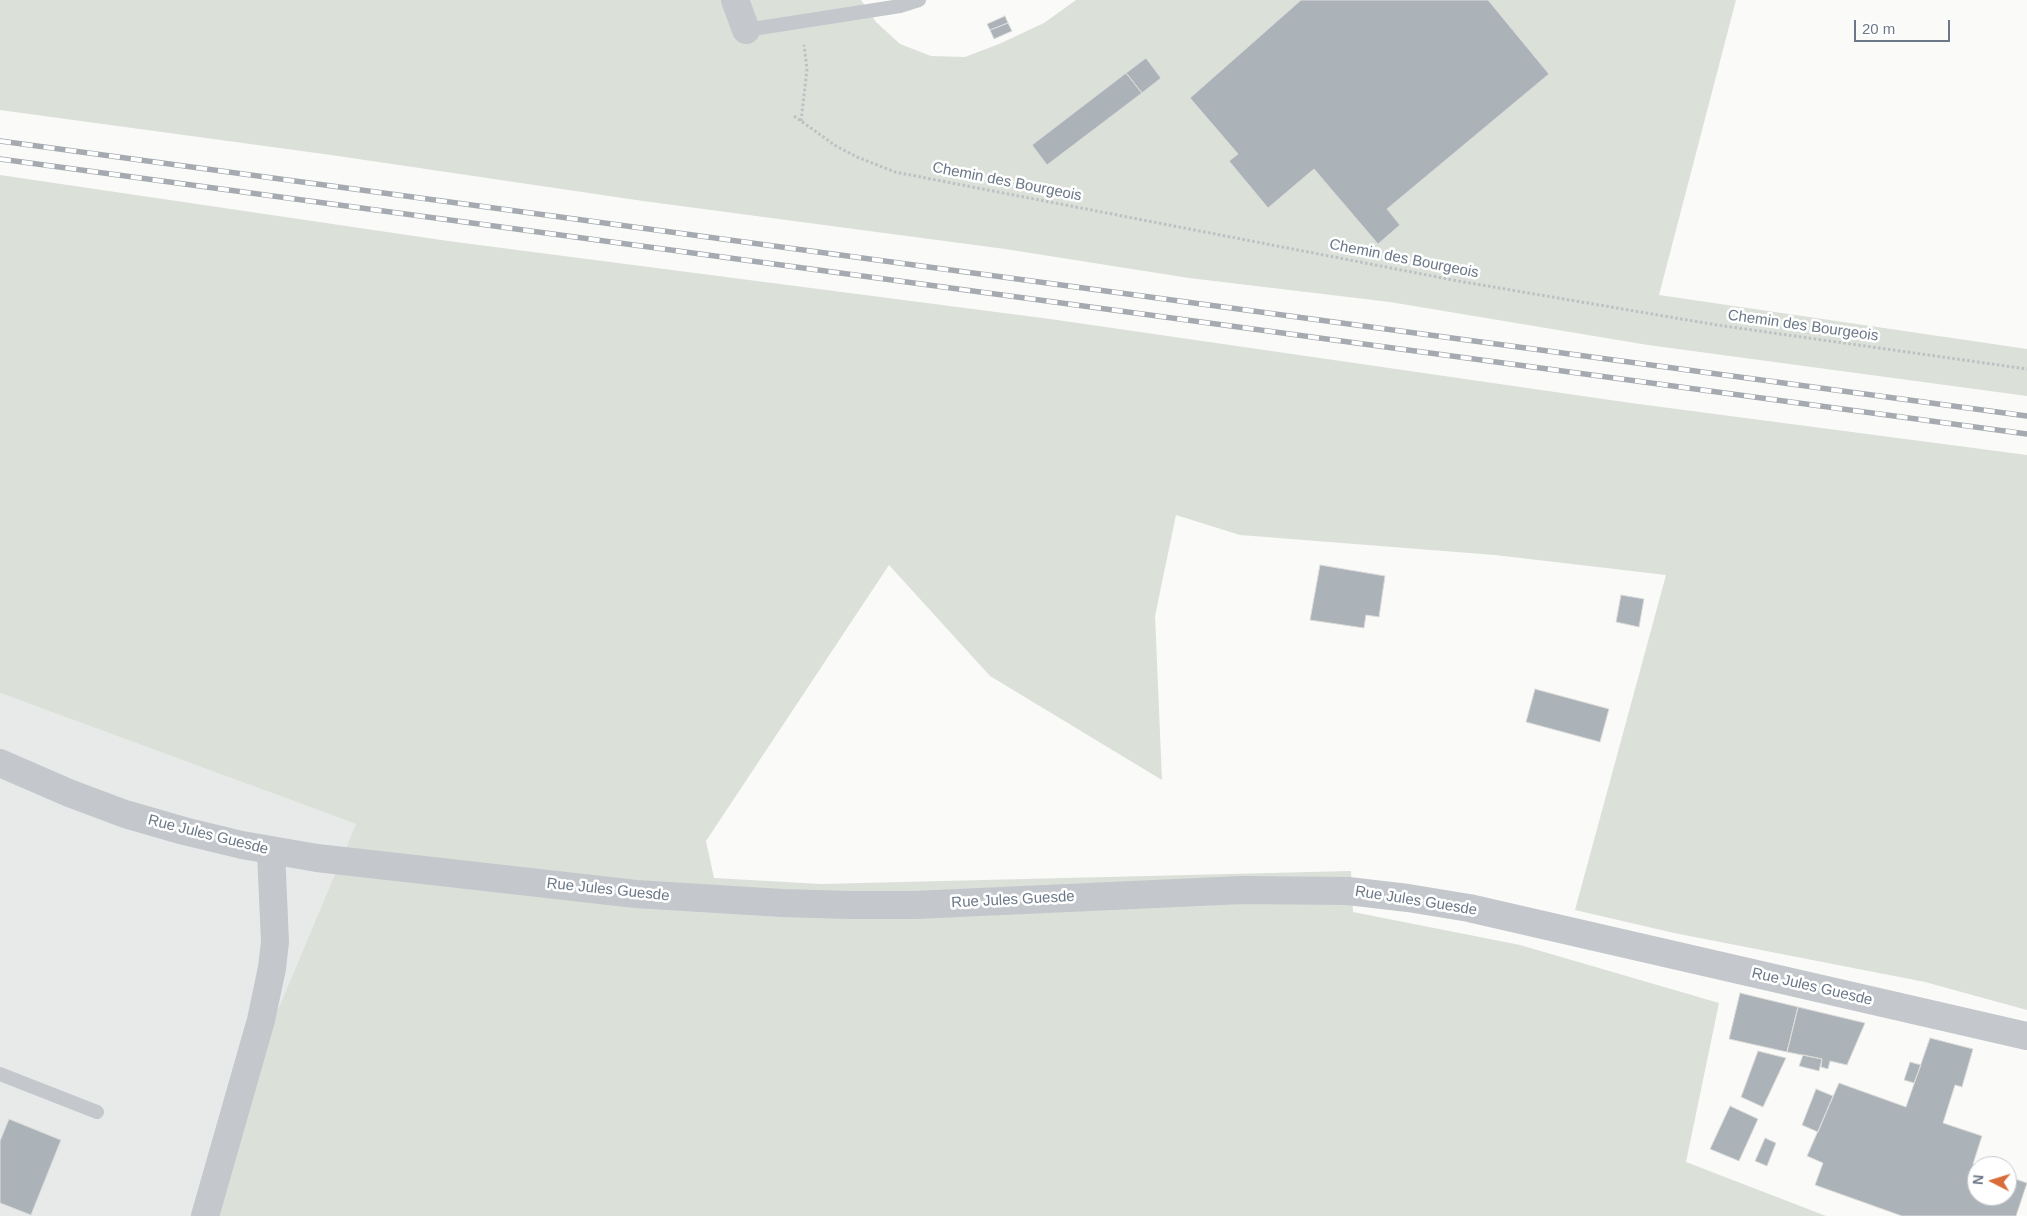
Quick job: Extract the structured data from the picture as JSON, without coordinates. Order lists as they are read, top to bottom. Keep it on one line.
{"streets":{"street":["Rue Jules Guesde"],"path":["Chemin des Bourgeois"]},"scale_bar":"20 m","north":"left"}
